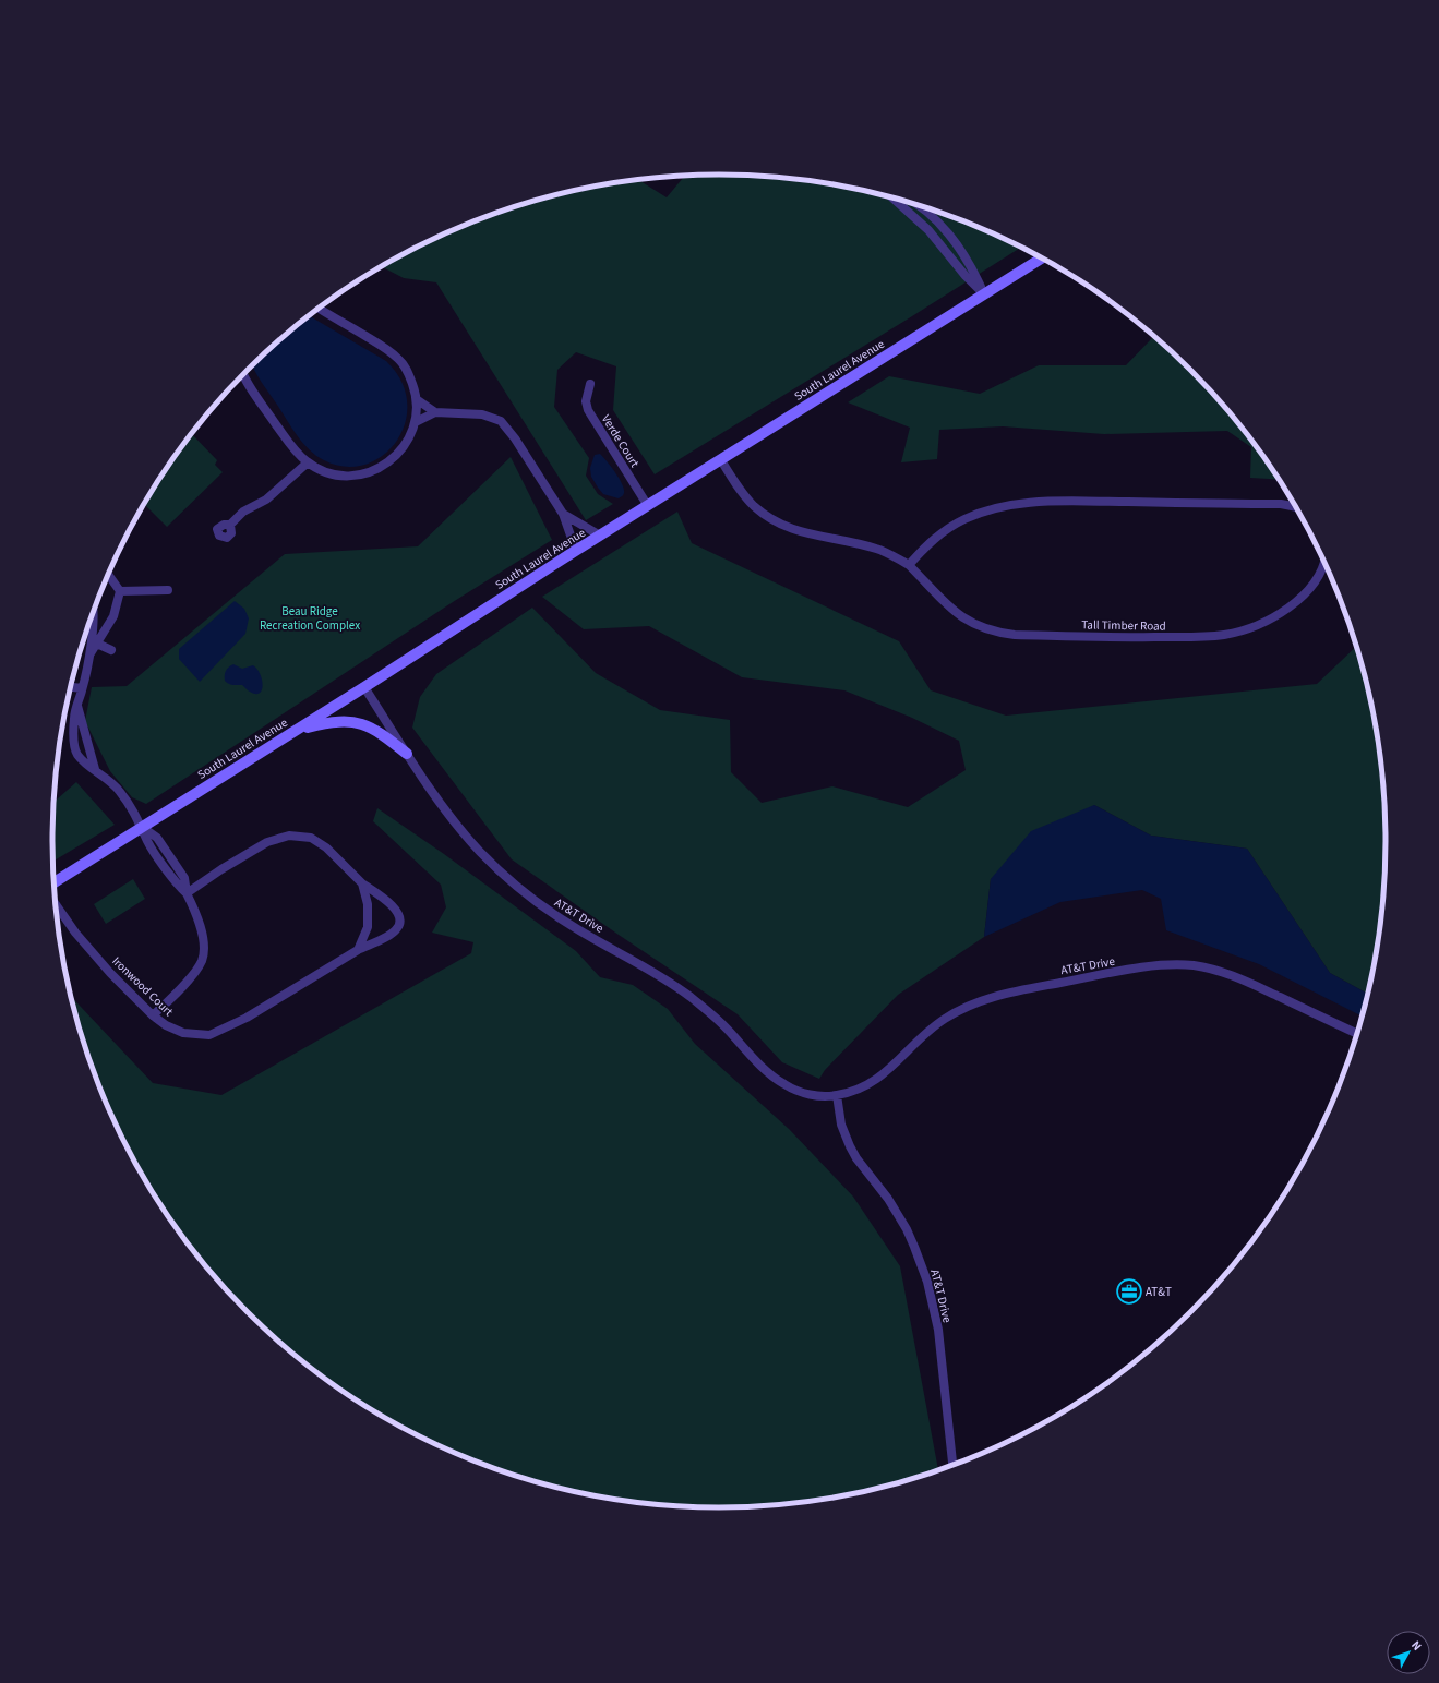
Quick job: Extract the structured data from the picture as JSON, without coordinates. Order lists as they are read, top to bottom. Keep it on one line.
{"streets":{"main road":["South Laurel Avenue"],"street":["Verde Court","Tall Timber Road","AT&T Drive","Ironwood Court"]},"crossings":[["South Laurel Avenue","Verde Court"],["South Laurel Avenue","Tall Timber Road"],["South Laurel Avenue","AT&T Drive"]],"parks":["Beau Ridge Recreation Complex"],"places":{"office":["AT&T"]},"north":"top right"}
